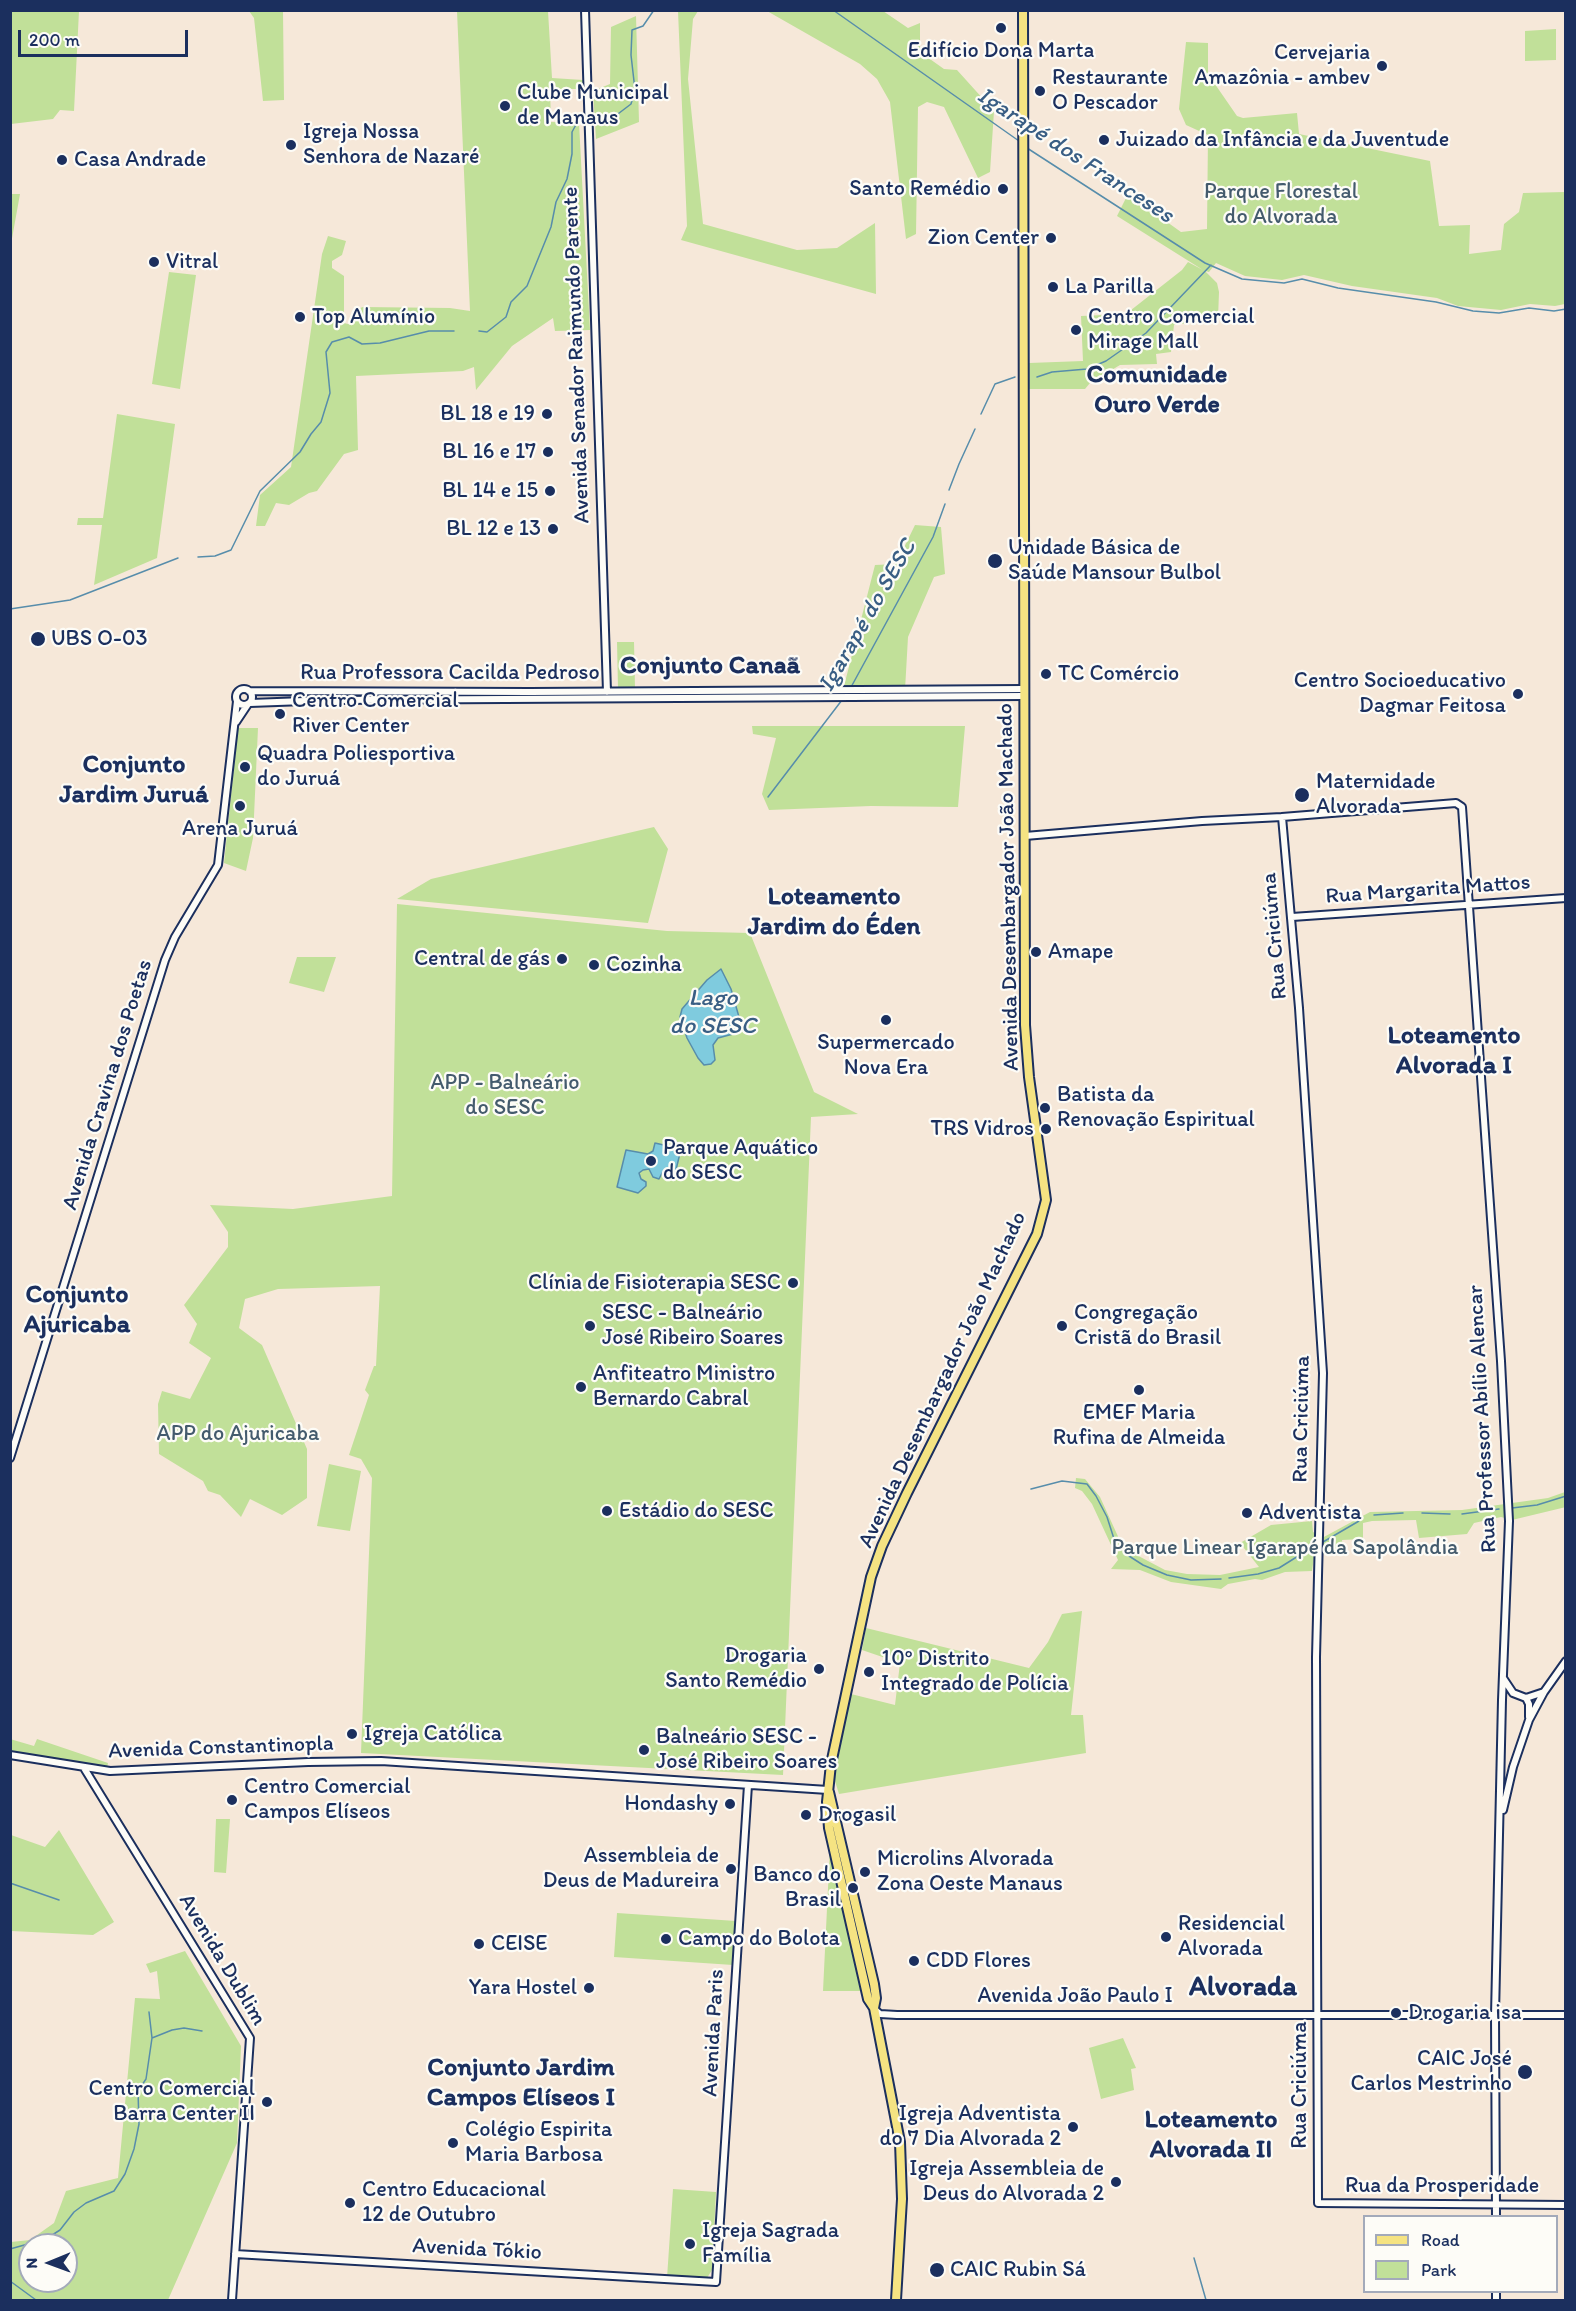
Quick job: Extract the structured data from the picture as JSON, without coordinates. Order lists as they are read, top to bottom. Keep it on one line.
{"streets":{"main road":["Avenida Desembargador João Machado"],"street":["Avenida Senador Raimundo Parente","Rua Professora Cacilda Pedroso","Rua Margarita Mattos","Rua Criciúma","Avenida Cravina dos Poetas","Rua Professor Abílio Alencar","Avenida Constantinopla","Avenida Dublim","Avenida João Paulo I","Avenida Paris","Rua da Prosperidade","Avenida Tókio"]},"crossings":[["Avenida Senador Raimundo Parente","Rua Professora Cacilda Pedroso"],["Rua Professora Cacilda Pedroso","Avenida Desembargador João Machado"],["Rua Professora Cacilda Pedroso","Avenida Cravina dos Poetas"],["Avenida Desembargador João Machado","Avenida Constantinopla"],["Avenida Desembargador João Machado","Avenida João Paulo I"],["Rua Margarita Mattos","Rua Criciúma"],["Rua Margarita Mattos","Rua Professor Abílio Alencar"],["Rua Criciúma","Rua Professor Abílio Alencar"],["Rua Criciúma","Avenida João Paulo I"],["Rua Criciúma","Rua da Prosperidade"],["Rua Professor Abílio Alencar","Avenida João Paulo I"],["Rua Professor Abílio Alencar","Rua da Prosperidade"],["Avenida Constantinopla","Avenida Dublim"],["Avenida Constantinopla","Avenida Paris"],["Avenida Dublim","Avenida Tókio"],["Avenida Paris","Avenida Tókio"]],"districts":["Comunidade Ouro Verde","Conjunto Canaã","Conjunto Jardim Juruá","Loteamento Jardim do Éden","Loteamento Alvorada I","Conjunto Ajuricaba","Alvorada","Conjunto Jardim Campos Elíseos I","Loteamento Alvorada II"],"water":["Igarapé dos Franceses","Igarapé do SESC","Lago do SESC"],"parks":["Parque Florestal do Alvorada","APP - Balneário do SESC","APP do Ajuricaba","Parque Linear Igarapé da Sapolândia"],"places":["Edifício Dona Marta","Cervejaria Amazônia - ambev","Restaurante O Pescador","Clube Municipal de Manaus","Juizado da Infância e da Juventude","Igreja Nossa Senhora de Nazaré","Casa Andrade","Santo Remédio","Zion Center","Vitral","La Parilla","Top Alumínio","Centro Comercial Mirage Mall","BL 18 e 19","BL 16 e 17","BL 14 e 15","BL 12 e 13","Unidade Básica de Saúde Mansour Bulbol","UBS O-03","TC Comércio","Centro Socioeducativo Dagmar Feitosa","Centro Comercial River Center","Quadra Poliesportiva do Juruá","Maternidade Alvorada","Arena Juruá","Amape","Central de gás","Cozinha","Supermercado Nova Era","Batista da Renovação Espiritual","TRS Vidros","Parque Aquático do SESC","Clínia de Fisioterapia SESC","SESC - Balneário José Ribeiro Soares","Congregação Cristã do Brasil","Anfiteatro Ministro Bernardo Cabral","EMEF Maria Rufina de Almeida","Estádio do SESC","Adventista","Drogaria Santo Remédio","10º Distrito Integrado de Polícia","Igreja Católica","Balneário SESC - José Ribeiro Soares","Centro Comercial Campos Elíseos","Hondashy","Drogasil","Assembleia de Deus de Madureira","Microlins Alvorada Zona Oeste Manaus","Banco do Brasil","Residencial Alvorada","Campo do Bolota","CEISE","CDD Flores","Yara Hostel","Drogaria isa","CAIC José Carlos Mestrinho","Centro Comercial Barra Center II","Igreja Adventista do 7 Dia Alvorada 2","Colégio Espirita Maria Barbosa","Igreja Assembleia de Deus do Alvorada 2","Centro Educacional 12 de Outubro","Igreja Sagrada Família","CAIC Rubin Sá"],"legend":["Road","Park"],"scale_bar":"200 m","north":"left"}
